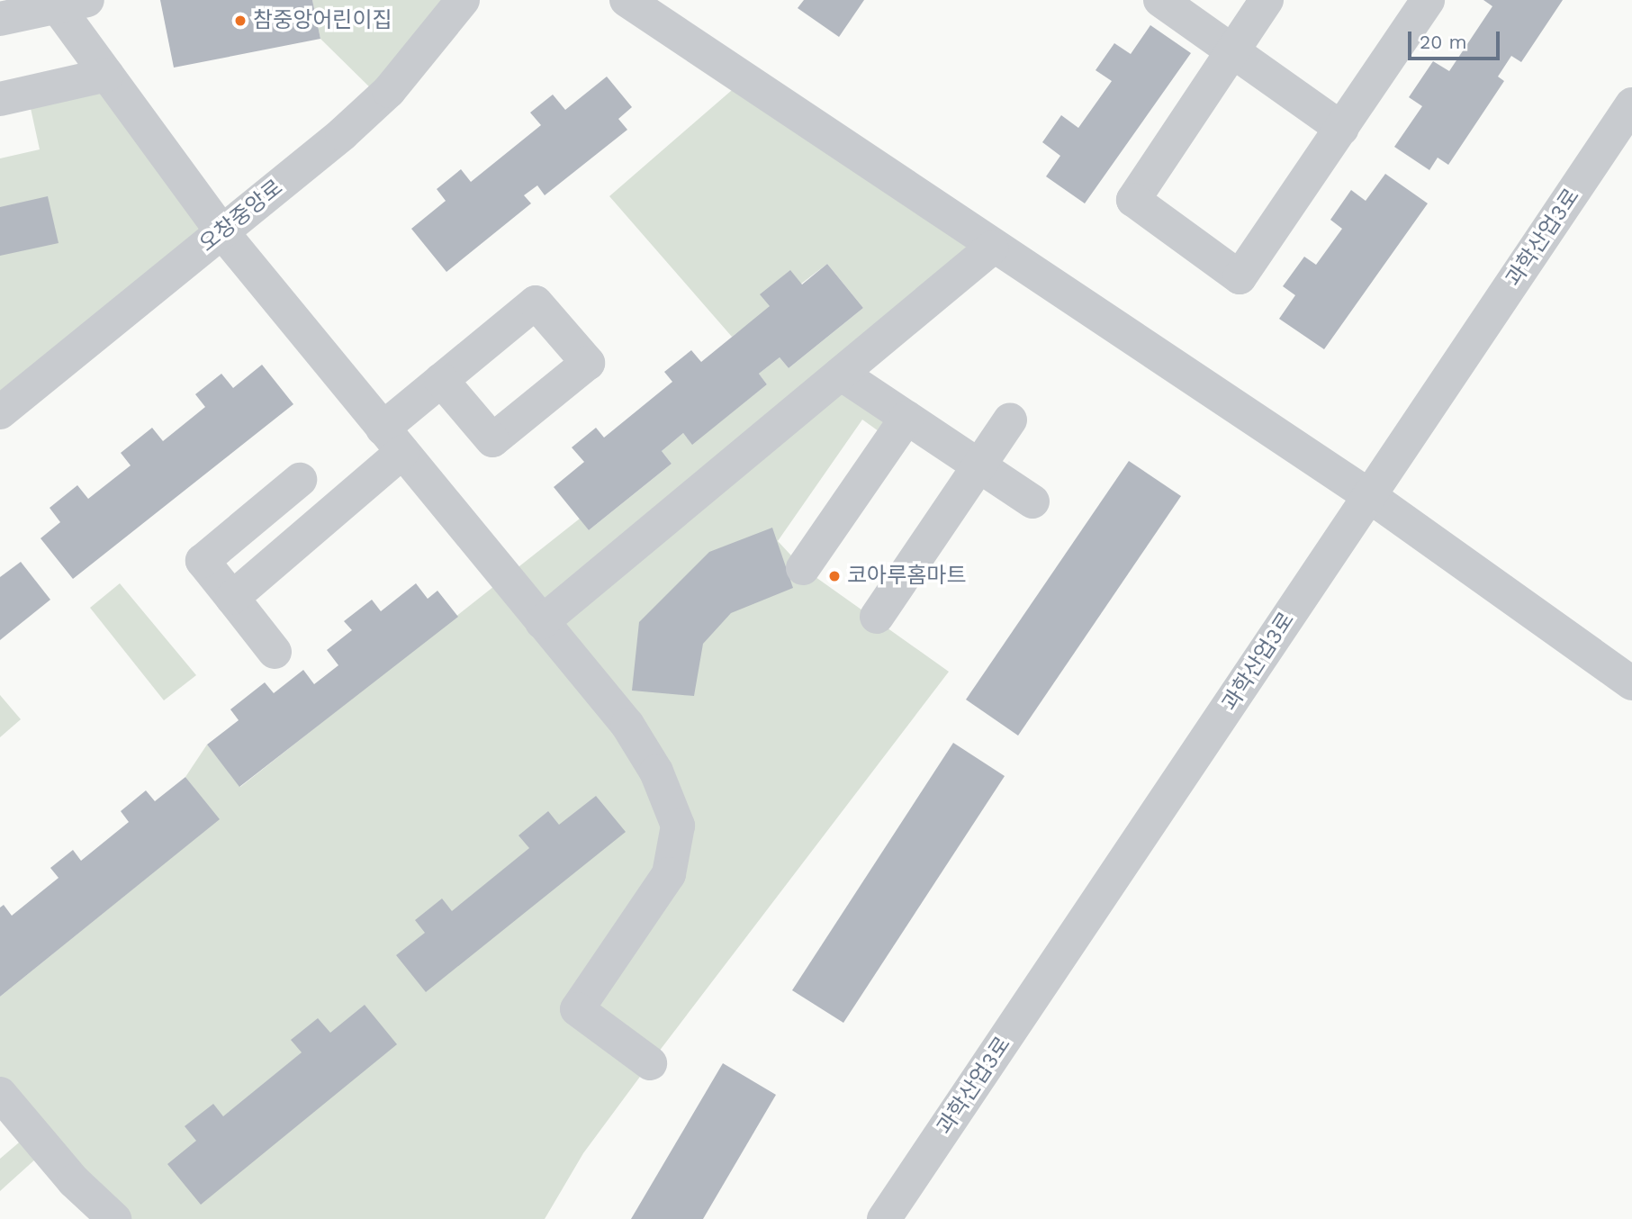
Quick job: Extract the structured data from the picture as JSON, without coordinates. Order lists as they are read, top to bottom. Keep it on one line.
{"streets":{"street":["오창중앙로","과학산업3로"]},"places":["참중앙어린이집","코아루홈마트"],"scale_bar":"20 m"}
